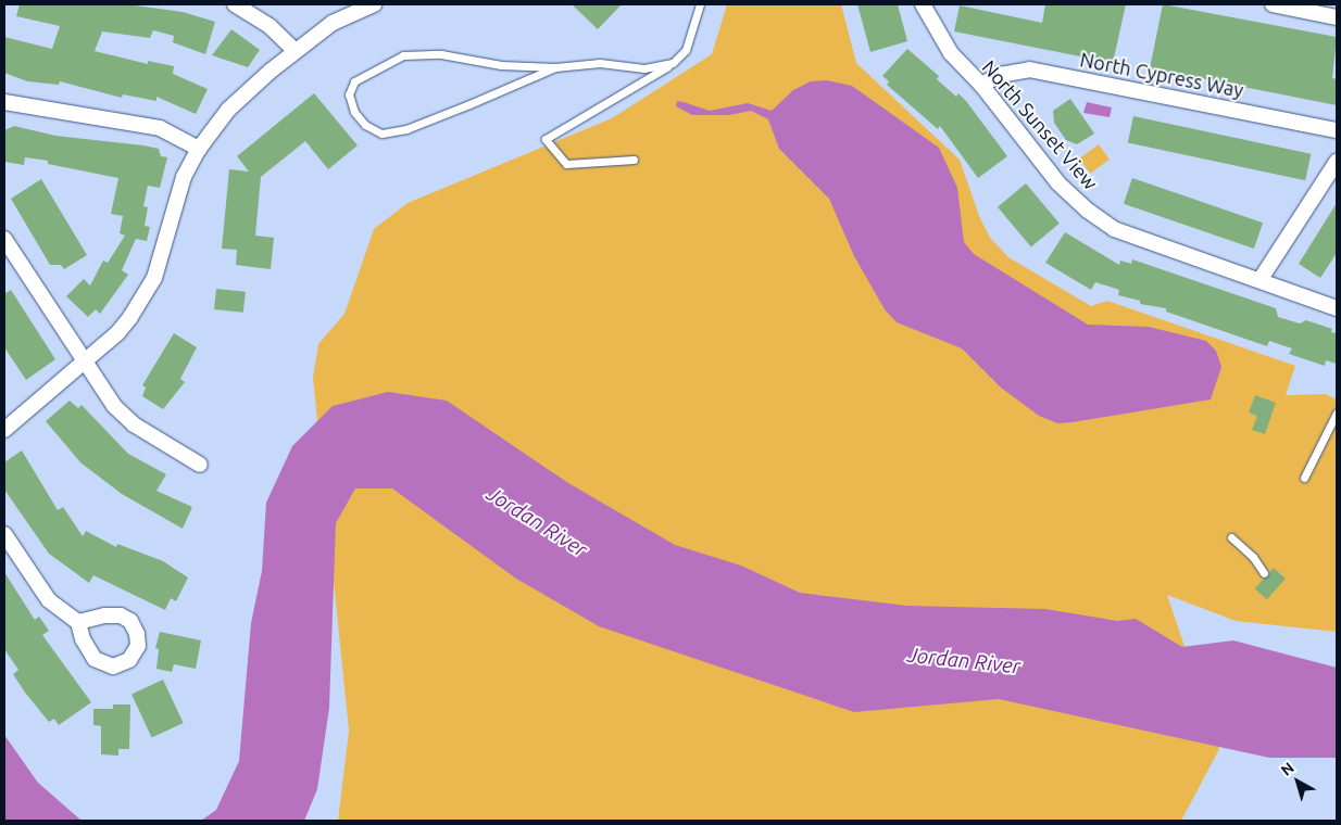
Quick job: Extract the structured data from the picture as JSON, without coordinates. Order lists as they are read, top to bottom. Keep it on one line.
{"streets":{"street":["North Cypress Way","North Sunset View"]},"crossings":[["North Cypress Way","North Sunset View"]],"water":["Jordan River"],"north":"top left"}
